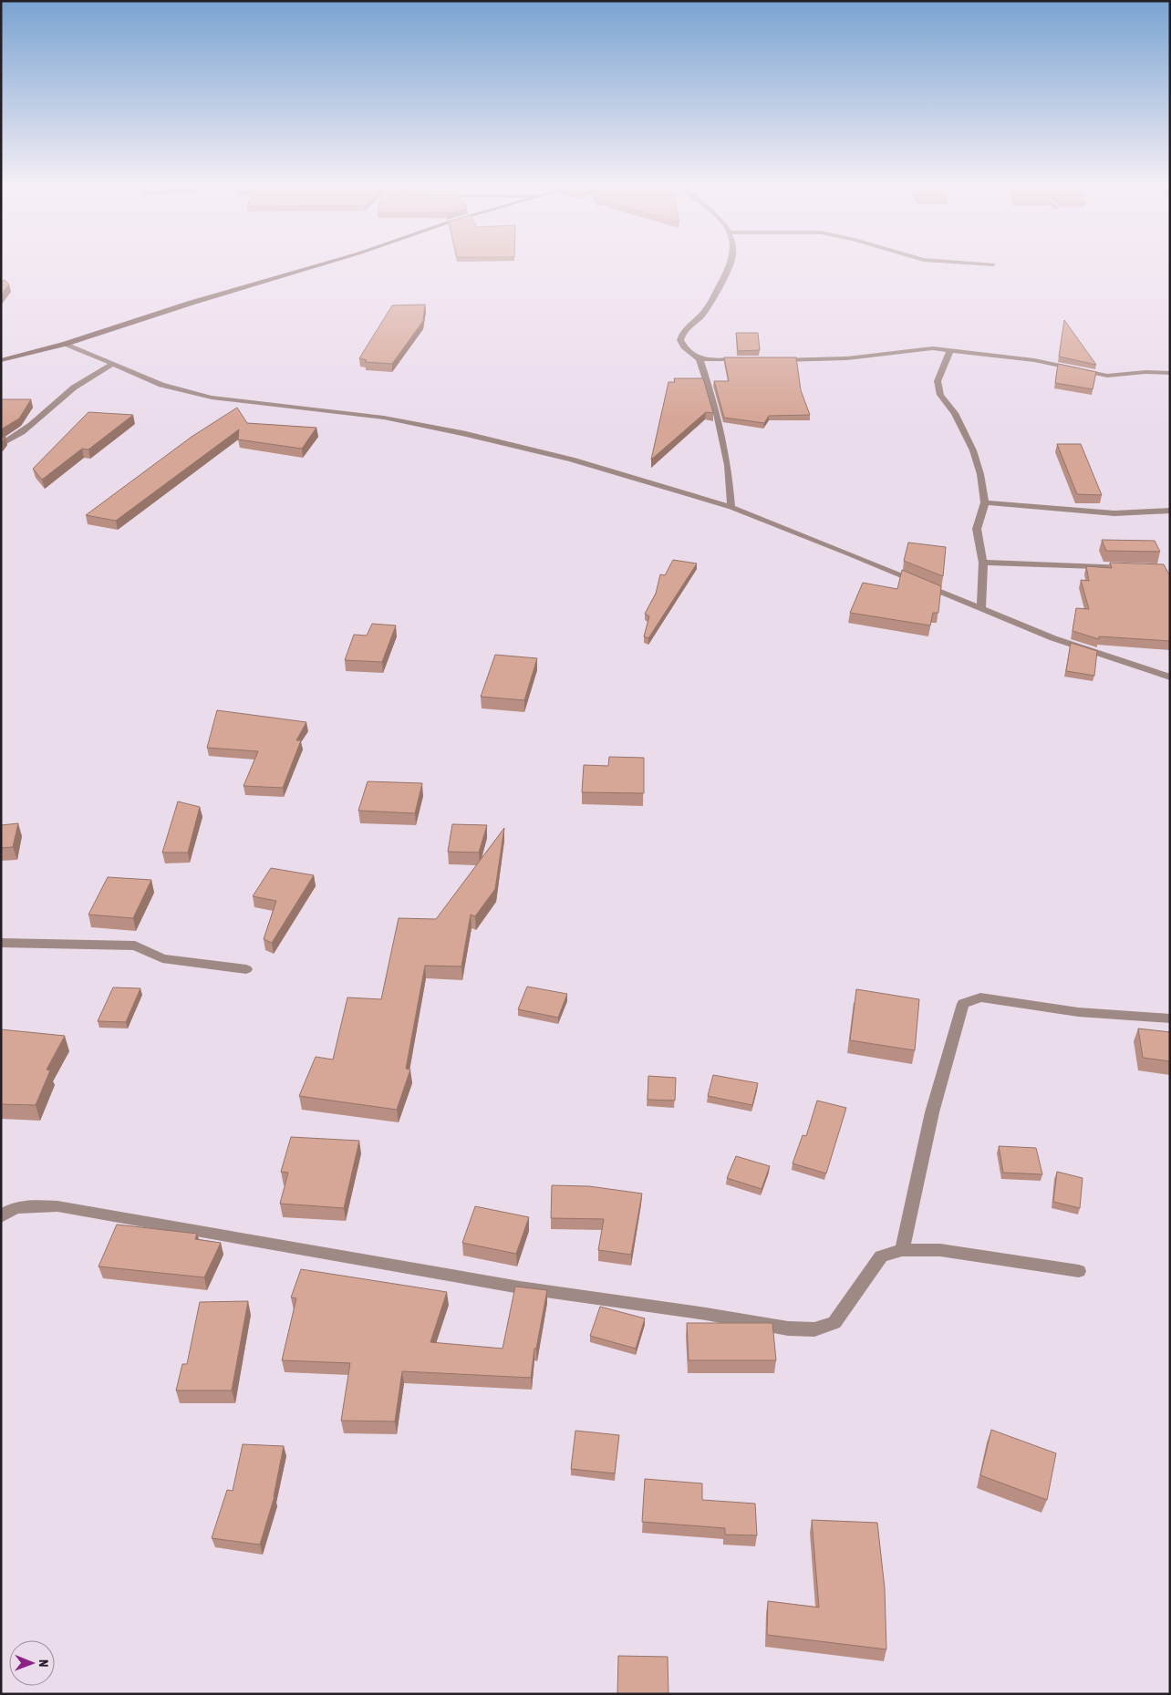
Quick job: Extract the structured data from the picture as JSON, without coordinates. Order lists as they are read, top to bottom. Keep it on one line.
{"north":"right"}
